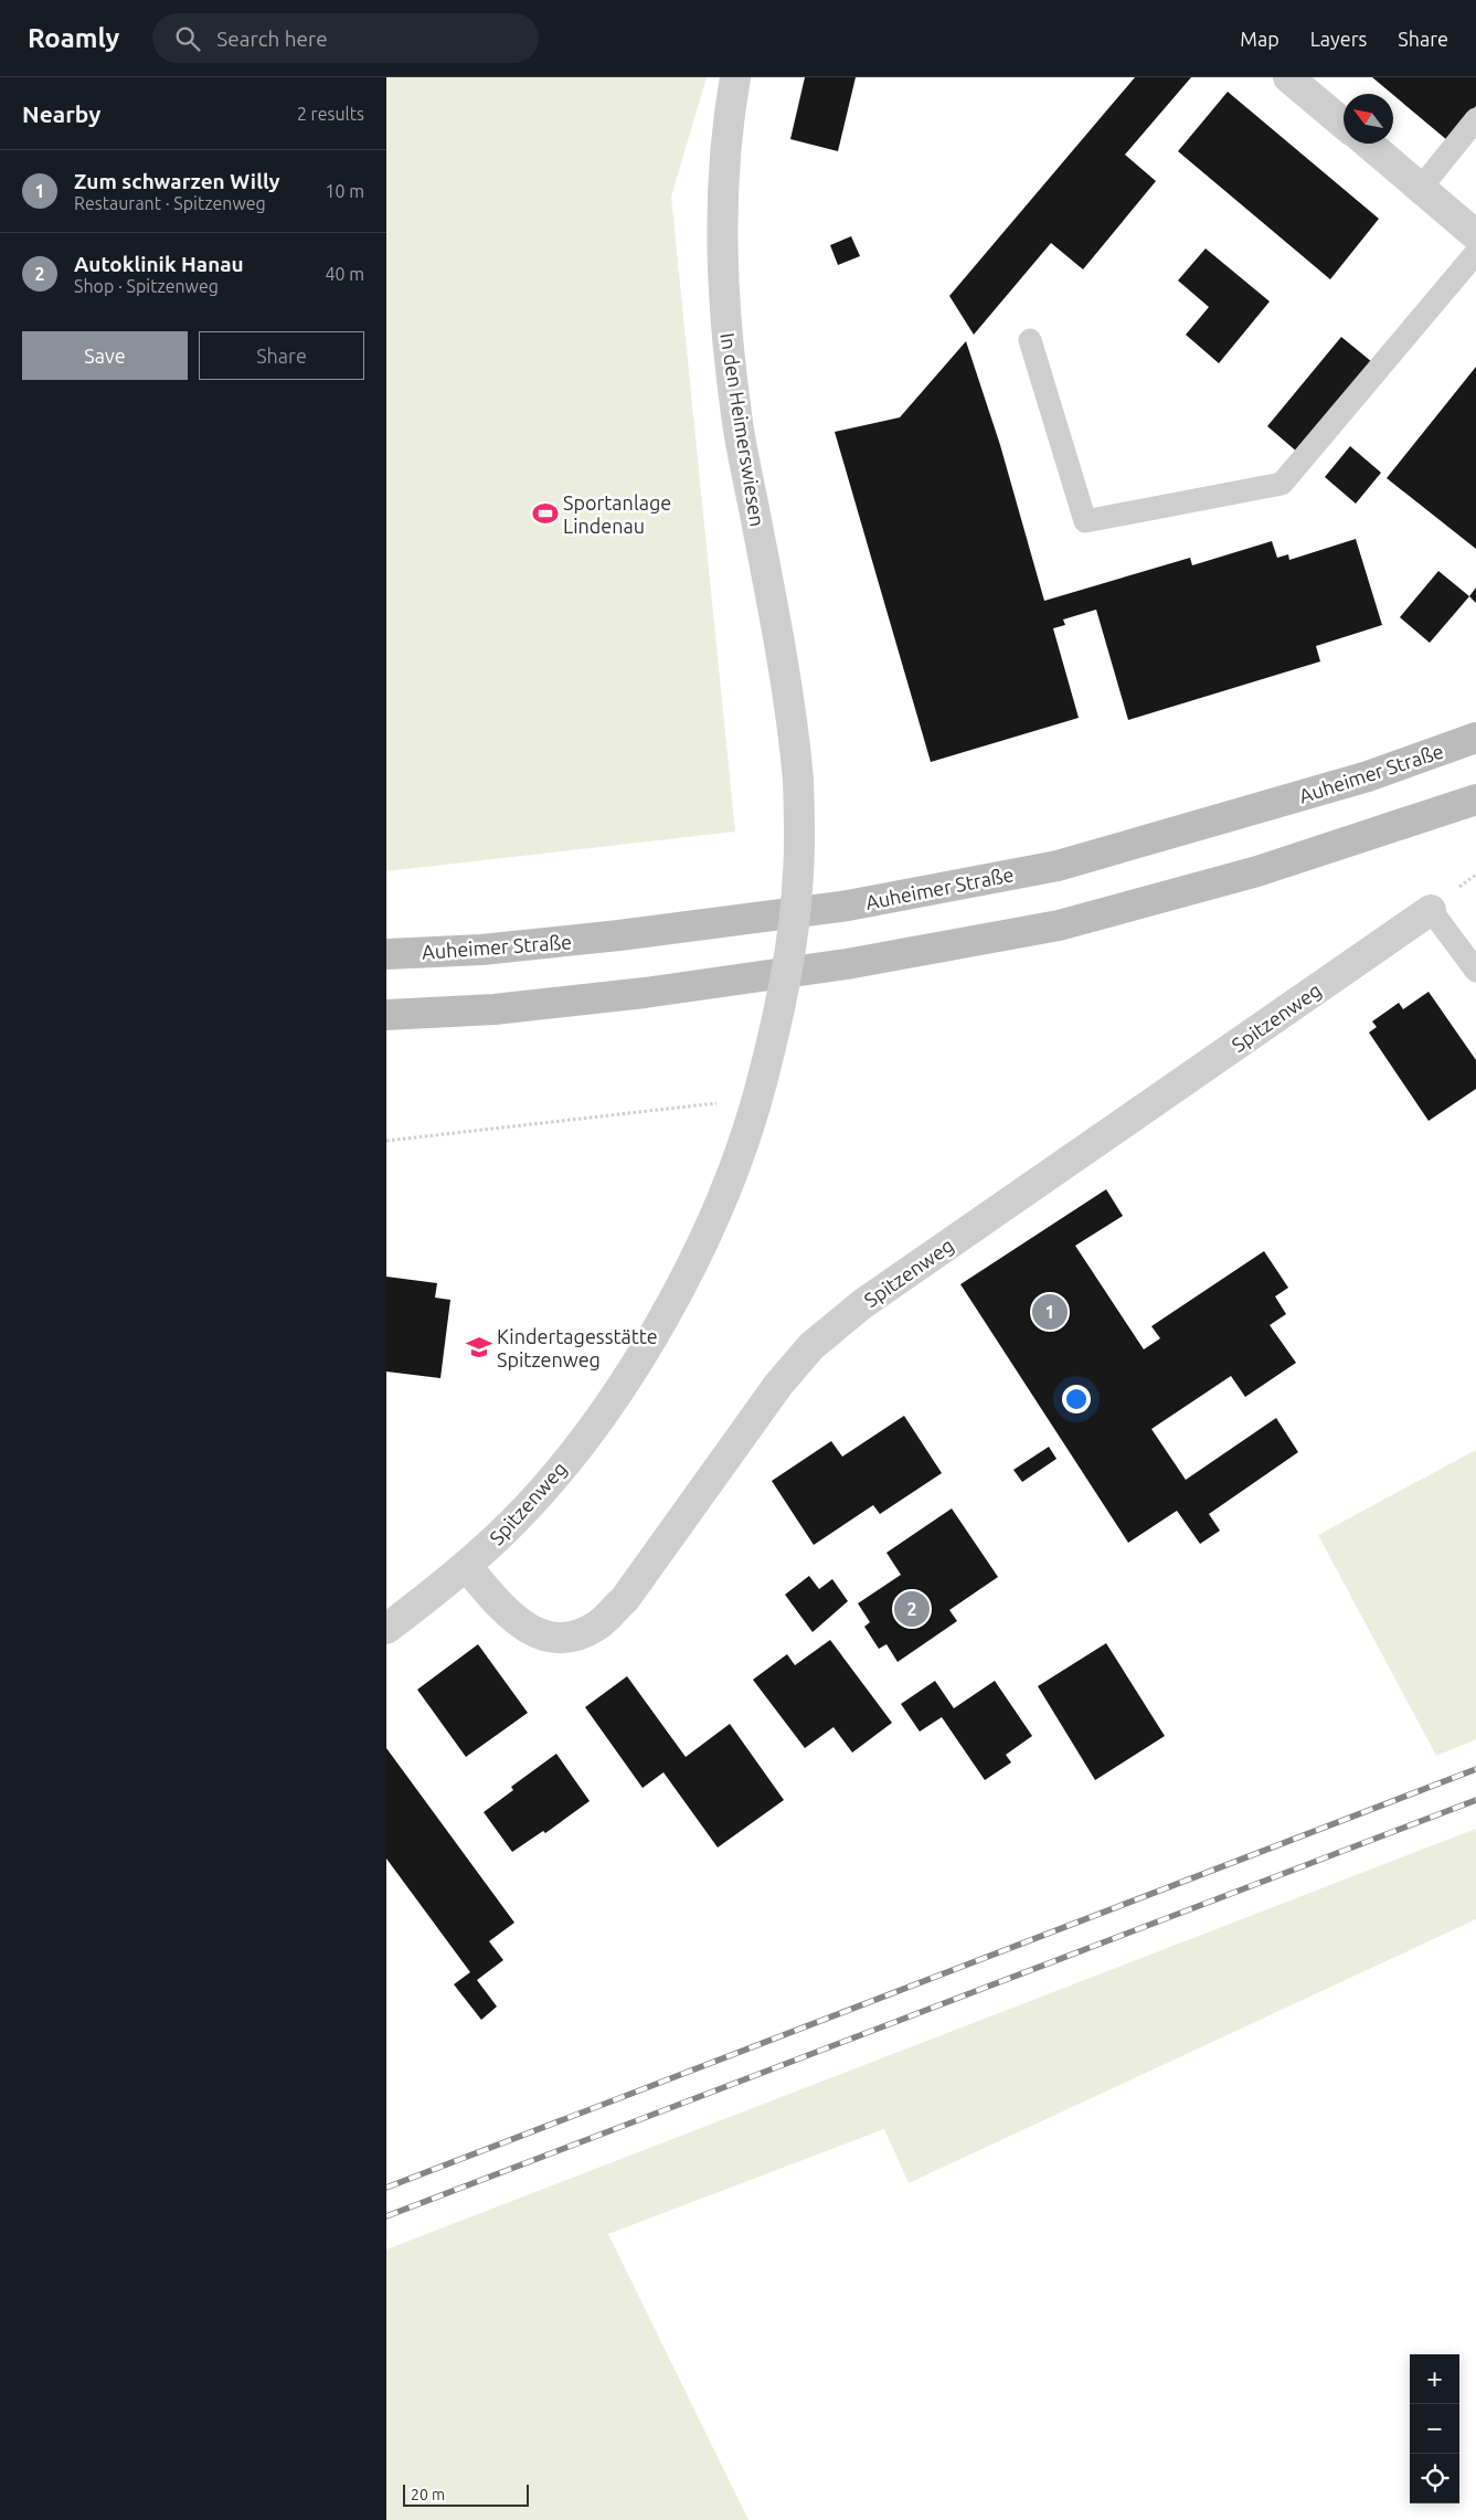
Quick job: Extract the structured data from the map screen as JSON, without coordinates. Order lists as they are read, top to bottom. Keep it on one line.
{"streets":{"main road":["Auheimer Straße"],"street":["In den Heimerswiesen","Spitzenweg"]},"crossings":[["In den Heimerswiesen","Spitzenweg"]],"places":{"sports":["Sportanlage Lindenau"],"school or university":["Kindertagesstätte Spitzenweg"]},"scale_bar":"20 m","north":"top left","page":{"header":"Roamly","search":"Search here","nav":["Map","Layers","Share"],"heading":["Nearby","2 results"],"list":[{"mark":"1","name":"Zum schwarzen Willy","note":"Restaurant · Spitzenweg","value":"10 m"},{"mark":"2","name":"Autoklinik Hanau","note":"Shop · Spitzenweg","value":"40 m"}],"buttons":["Save","Share"],"pins":["1","2"],"map_buttons":["+","−"],"scale":"20 m"}}
